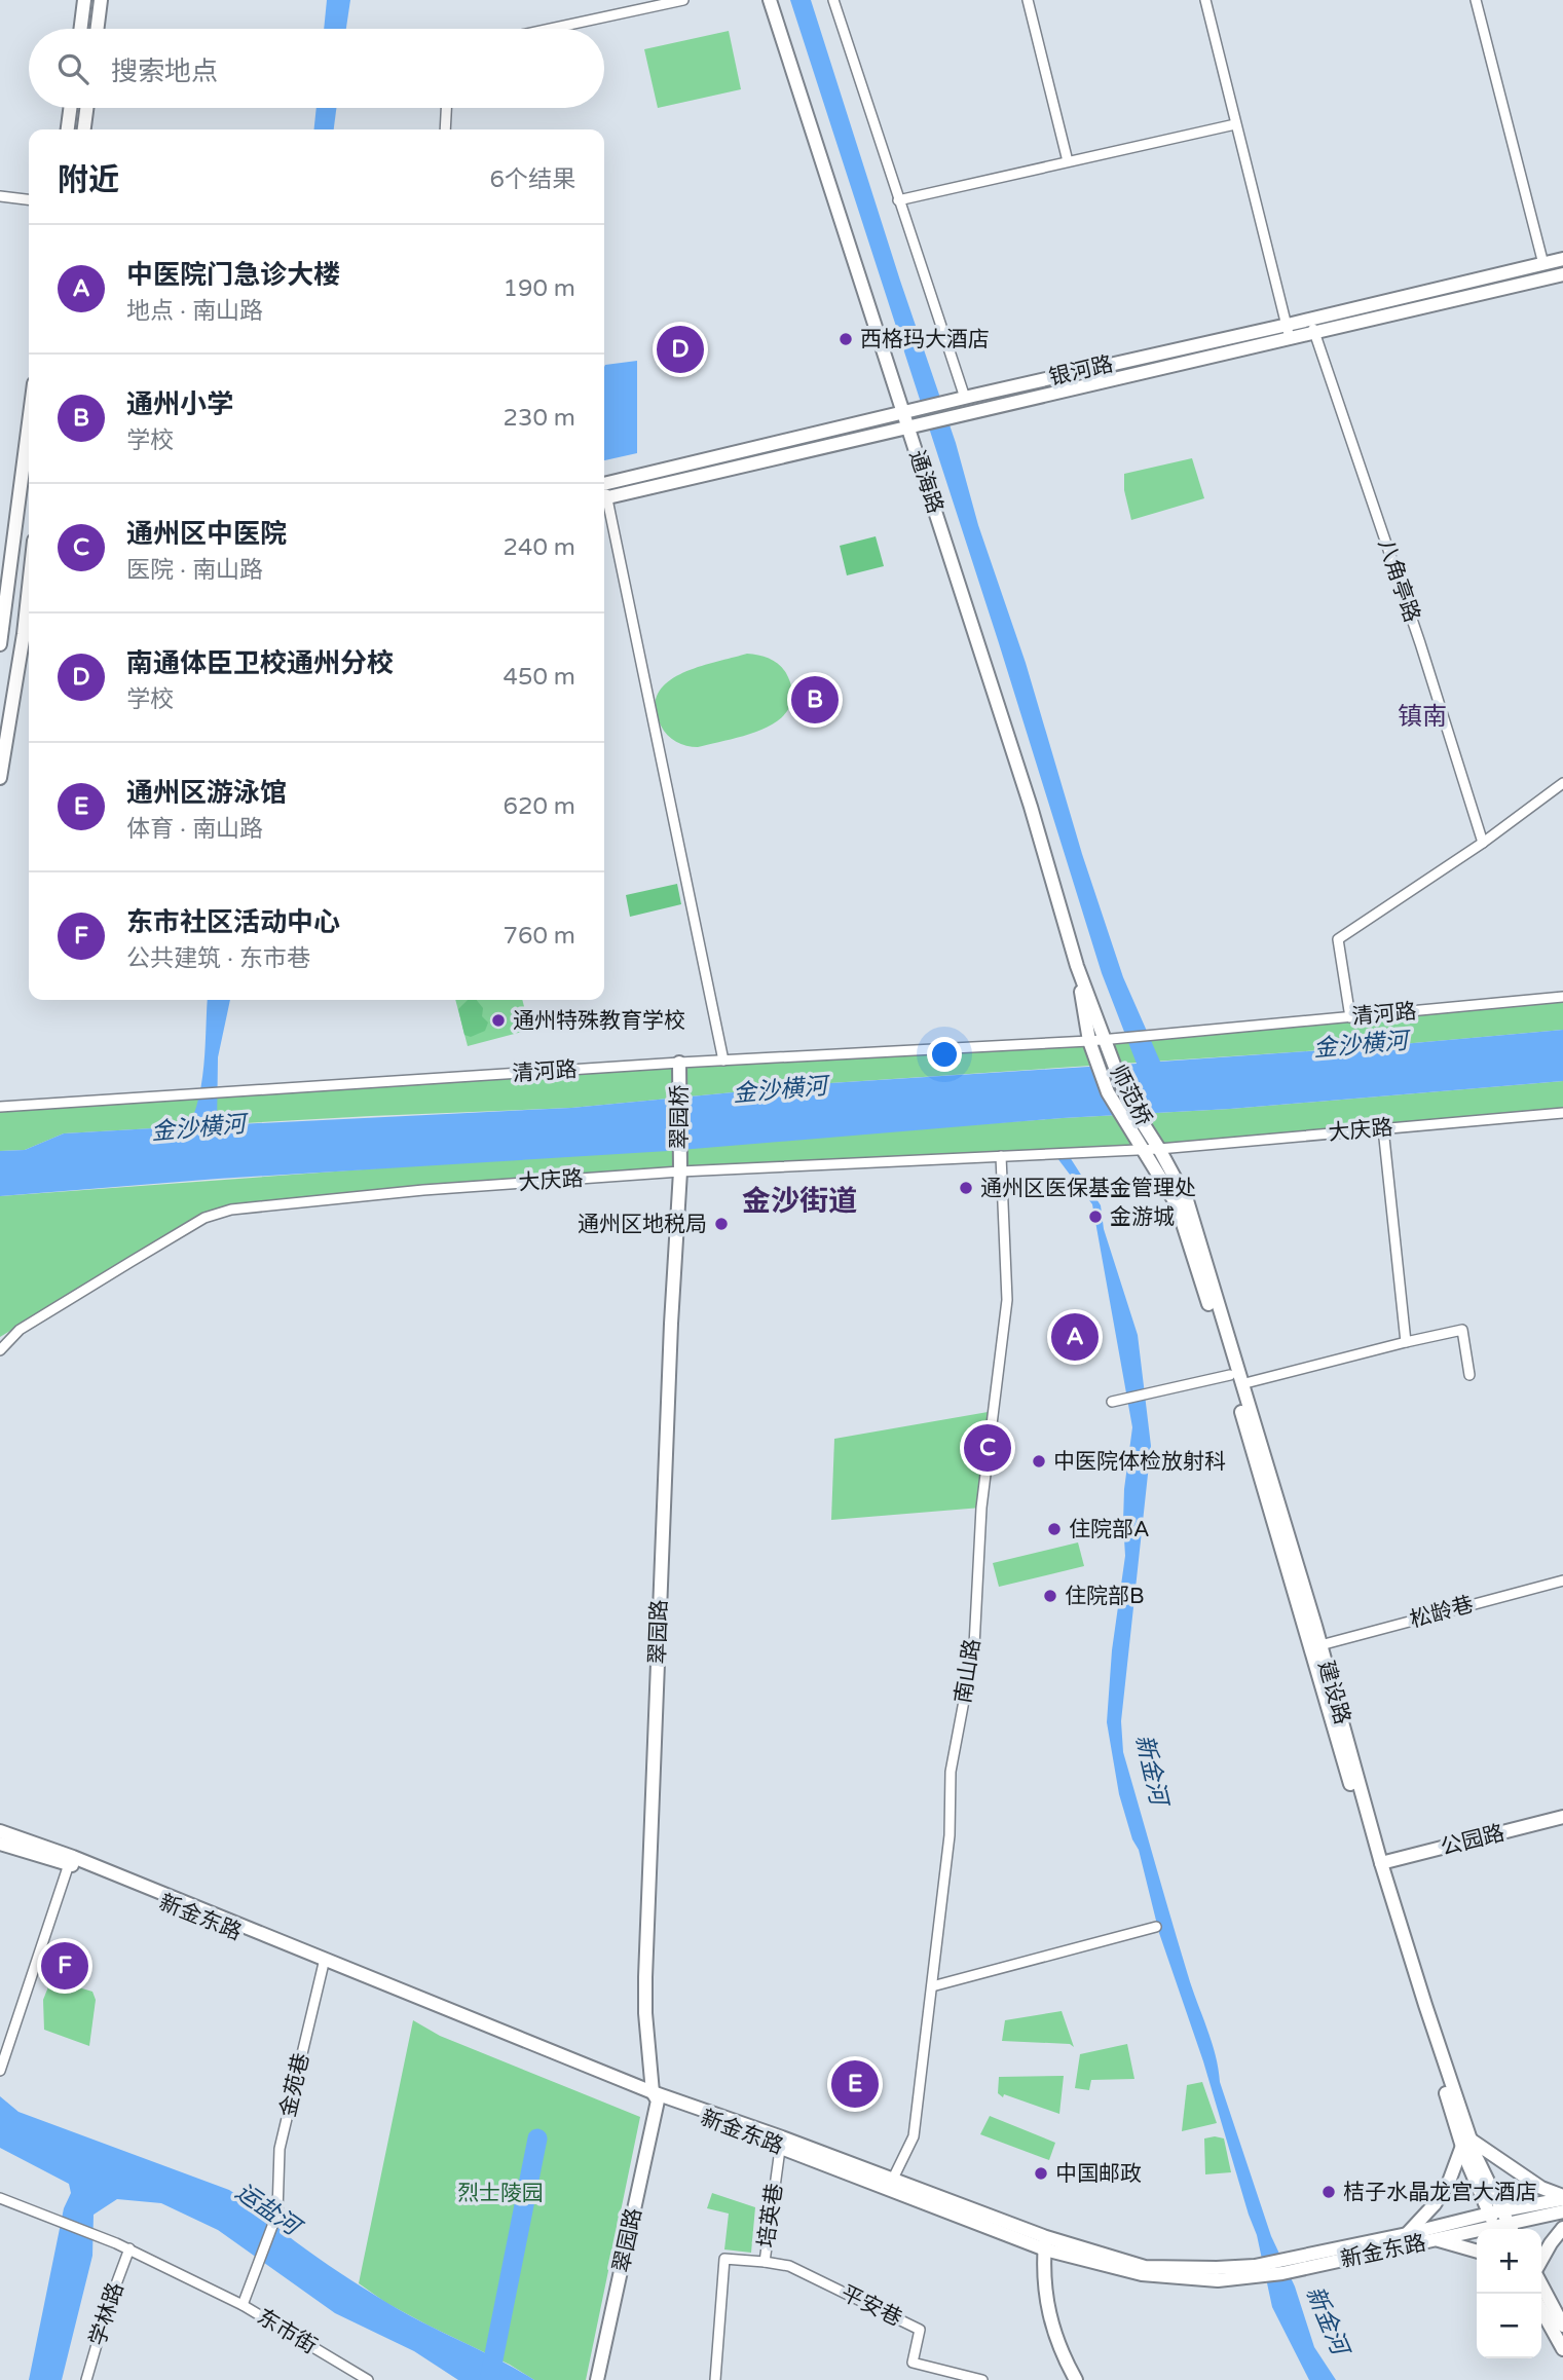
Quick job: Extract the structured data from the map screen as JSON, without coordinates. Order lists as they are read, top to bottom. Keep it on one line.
{"streets":{"street":["银河路","通海路","八角亭路","清河路","师范桥","翠园桥","大庆路","松龄巷","翠园路","南山路","建设路","公园路","新金东路","金苑巷","培英巷","平安巷","学林路","东市街"]},"crossings":[["银河路","通海路"],["银河路","八角亭路"],["通海路","清河路"],["通海路","师范桥"],["清河路","师范桥"],["清河路","翠园桥"],["师范桥","大庆路"],["师范桥","建设路"],["翠园桥","大庆路"],["翠园桥","翠园路"],["大庆路","翠园路"],["大庆路","南山路"],["大庆路","建设路"],["松龄巷","建设路"],["翠园路","新金东路"],["南山路","新金东路"],["建设路","公园路"],["建设路","新金东路"],["新金东路","金苑巷"],["新金东路","培英巷"],["金苑巷","东市街"],["培英巷","平安巷"],["学林路","东市街"]],"districts":["镇南","金沙街道"],"water":["金沙横河","新金河","运盐河"],"parks":["烈士陵园"],"places":["西格玛大酒店","通州特殊教育学校","通州区医保基金管理处","金游城","通州区地税局","中医院体检放射科","住院部A","住院部B","中国邮政","桔子水晶龙宫大酒店"],"page":{"search":"搜索地点","heading":["附近","6个结果"],"list":[{"mark":"A","name":"中医院门急诊大楼","note":"地点 · 南山路","value":"190 m"},{"mark":"B","name":"通州小学","note":"学校","value":"230 m"},{"mark":"C","name":"通州区中医院","note":"医院 · 南山路","value":"240 m"},{"mark":"D","name":"南通体臣卫校通州分校","note":"学校","value":"450 m"},{"mark":"E","name":"通州区游泳馆","note":"体育 · 南山路","value":"620 m"},{"mark":"F","name":"东市社区活动中心","note":"公共建筑 · 东市巷","value":"760 m"}],"pins":["D","B","A","C","F","E"],"map_buttons":["+","−"]}}
